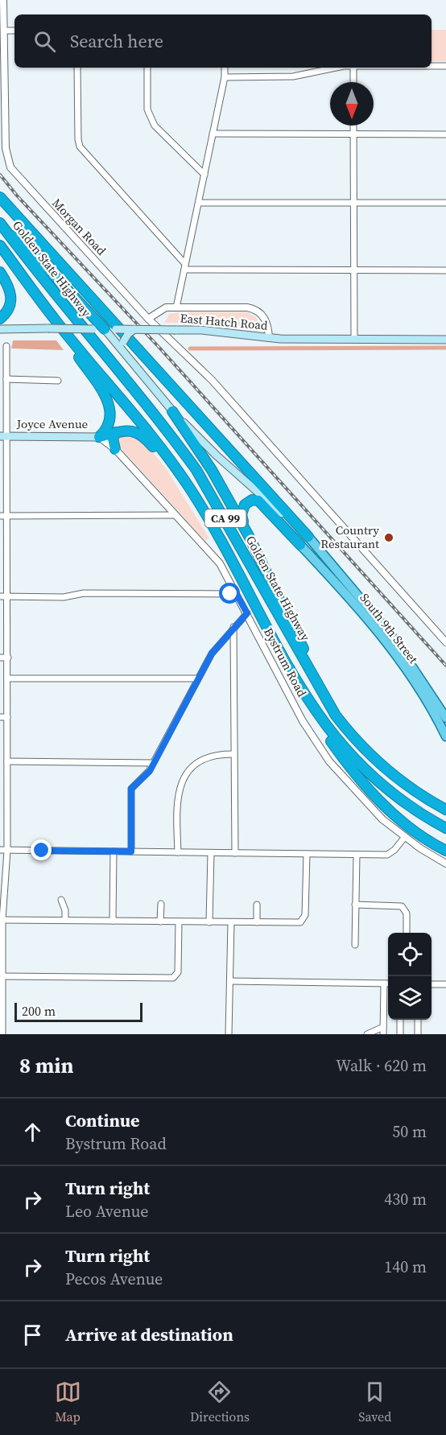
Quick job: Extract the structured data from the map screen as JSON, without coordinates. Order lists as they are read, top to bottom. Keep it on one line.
{"streets":{"highway":["Golden State Highway","CA 99"],"main road":["East Hatch Road","Joyce Avenue","South 9th Street"],"street":["Morgan Road","Bystrum Road"]},"crossings":[["Joyce Avenue","Bystrum Road"]],"places":["Country Restaurant"],"scale_bar":"200 m","north":"bottom","page":{"search":"Search here","scale":"200 m","heading":["8 min","Walk · 620 m"],"list":[["Continue","Bystrum Road","50 m"],["Turn right","Leo Avenue","430 m"],["Turn right","Pecos Avenue","140 m"],"Arrive at destination"],"nav":["Map","Directions","Saved"]}}
